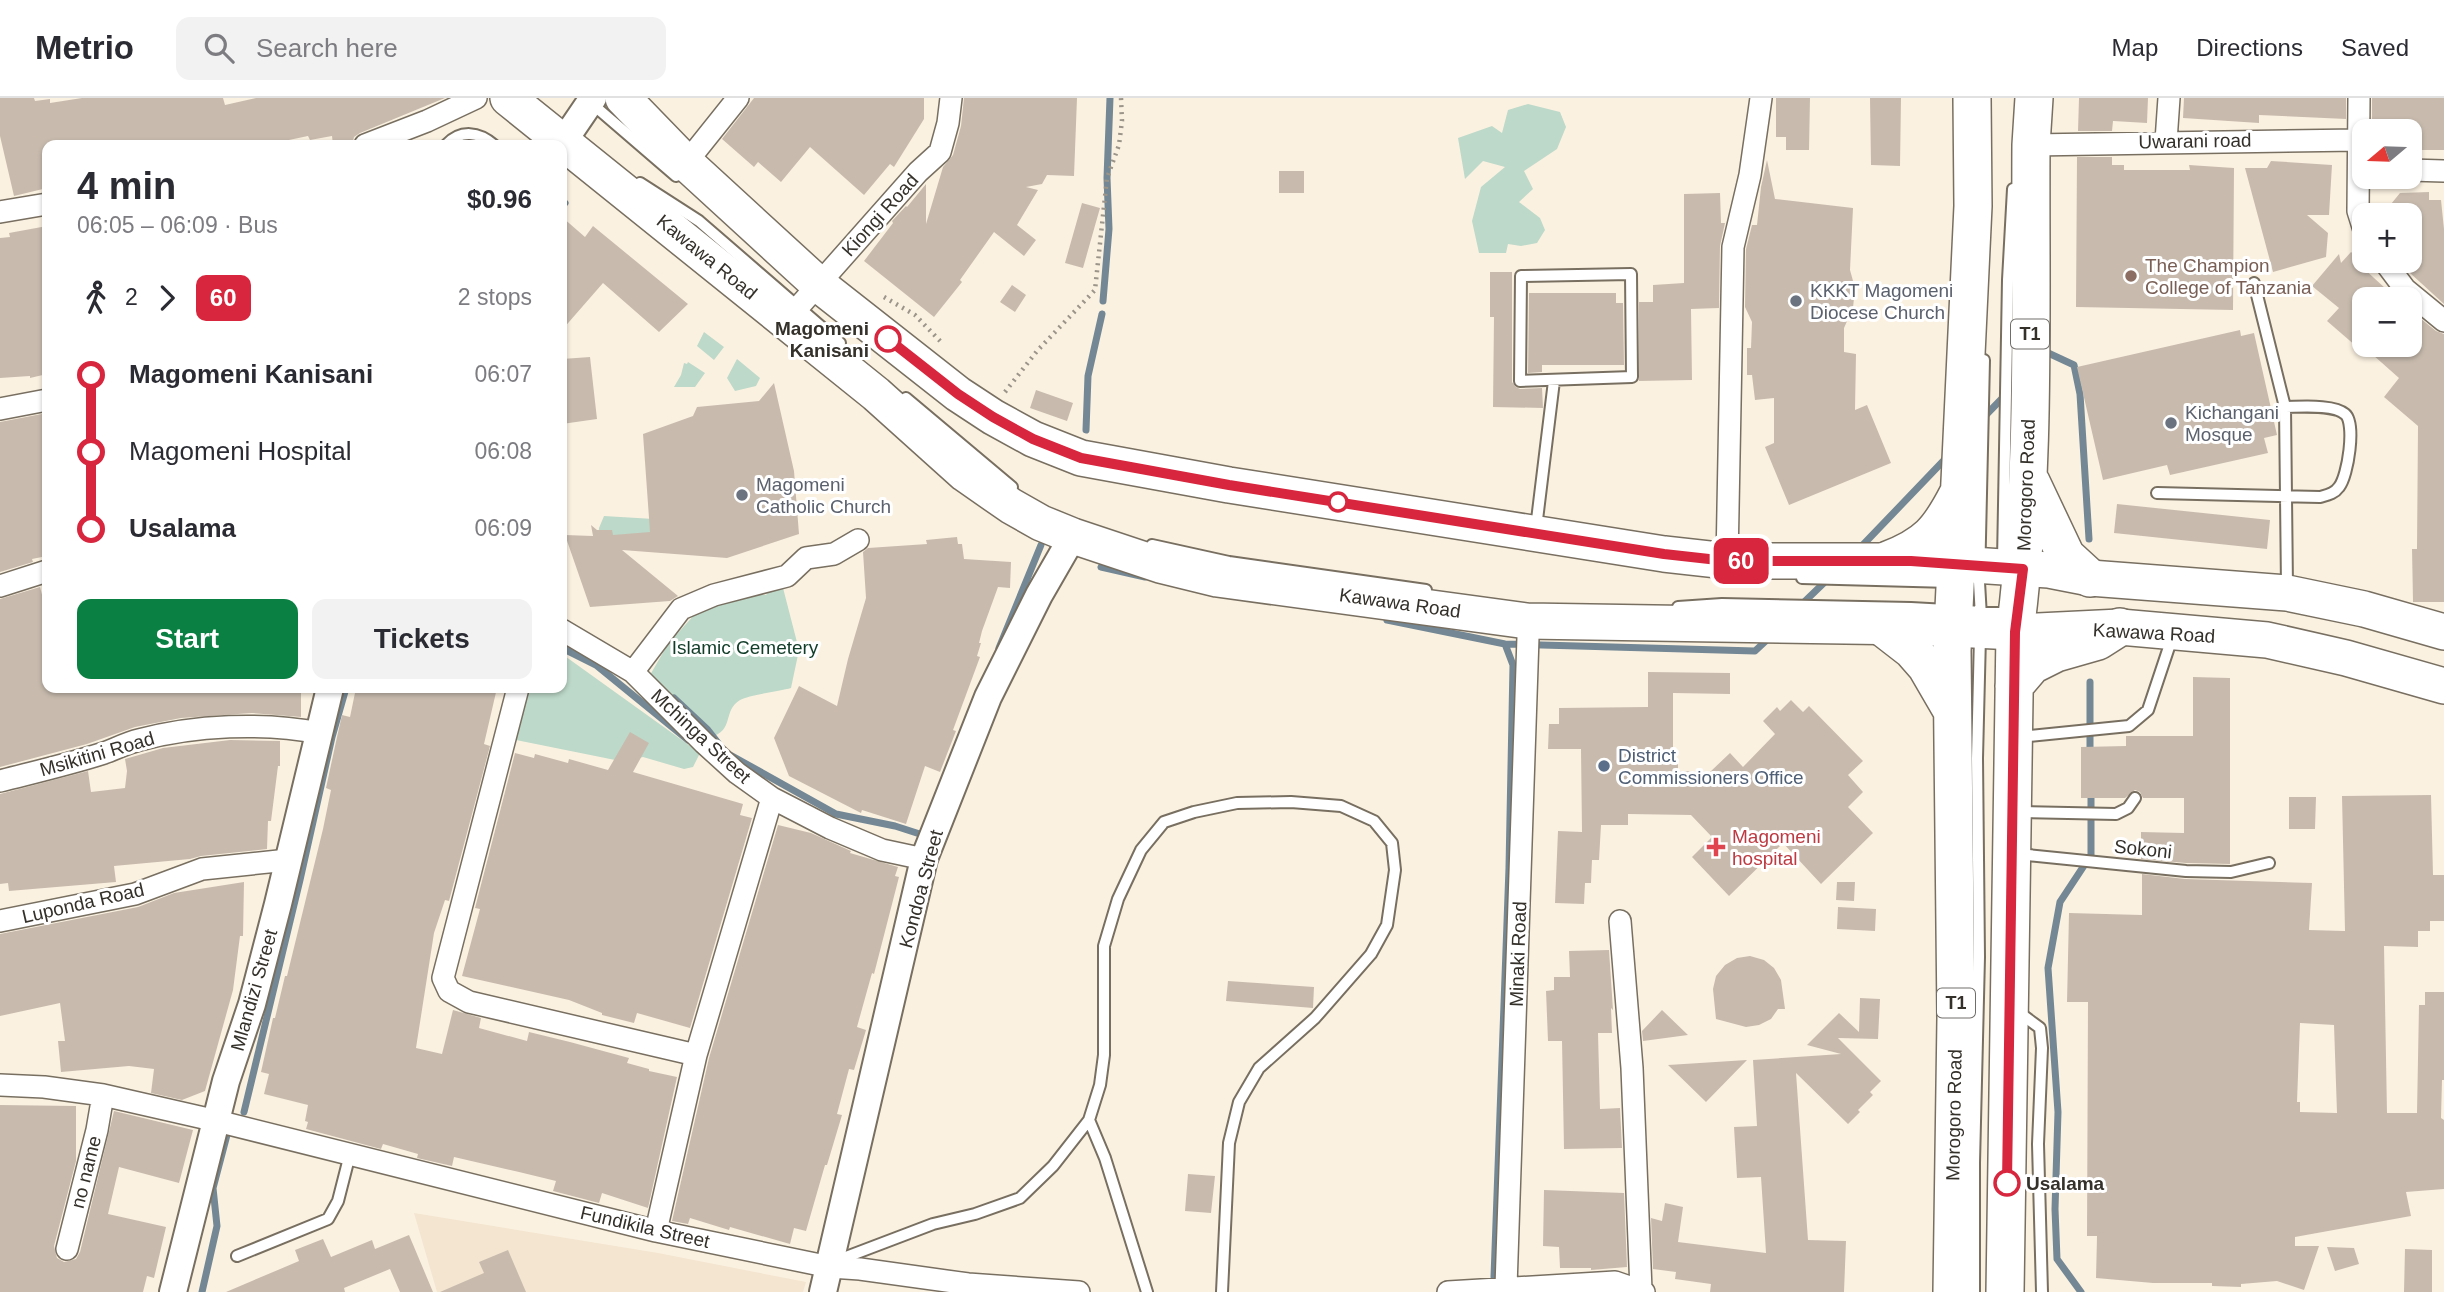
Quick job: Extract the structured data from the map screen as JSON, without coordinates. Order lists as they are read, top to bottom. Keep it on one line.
{"streets":{"highway":["T1","Morogoro Road"],"main road":["Kawawa Road"],"street":["Uwarani road","Kiongi Road","Mchinga Street","Msikitini Road","Kondoa Street","Luponda Road","Minaki Road","Mlandizi Street","no name","Fundikila Street"],"lane":["Sokoni"]},"crossings":[["Uwarani road","Morogoro Road"],["Kiongi Road","Kawawa Road"],["Kawawa Road","Morogoro Road"],["Kawawa Road","Kondoa Street"],["Kawawa Road","Minaki Road"],["Morogoro Road","Sokoni"],["Mchinga Street","Kondoa Street"],["Msikitini Road","Mlandizi Street"],["Kondoa Street","Fundikila Street"],["Luponda Road","Mlandizi Street"],["Mlandizi Street","Fundikila Street"],["no name","Fundikila Street"]],"parks":["Islamic Cemetery"],"places":{"other":["The Champion College of Tanzania","KKKT Magomeni Diocese Church","Magomeni Kanisani","Kichangani Mosque","Magomeni Catholic Church","District Commissioners Office","Usalama"],"health":["Magomeni hospital"]},"lines":["bus line 60"],"north":"left","page":{"header":"Metrio","search":"Search here","nav":["Map","Directions","Saved"],"on_map":"60","map_buttons":["+","−"],"heading":["4 min","06:05 – 06:09 · Bus","$0.96"],"legs":["2","60","2 stops"],"list":[{"name":"Magomeni Kanisani","value":"06:07"},{"name":"Magomeni Hospital","value":"06:08"},{"name":"Usalama","value":"06:09"}],"buttons":["Start","Tickets"]}}
